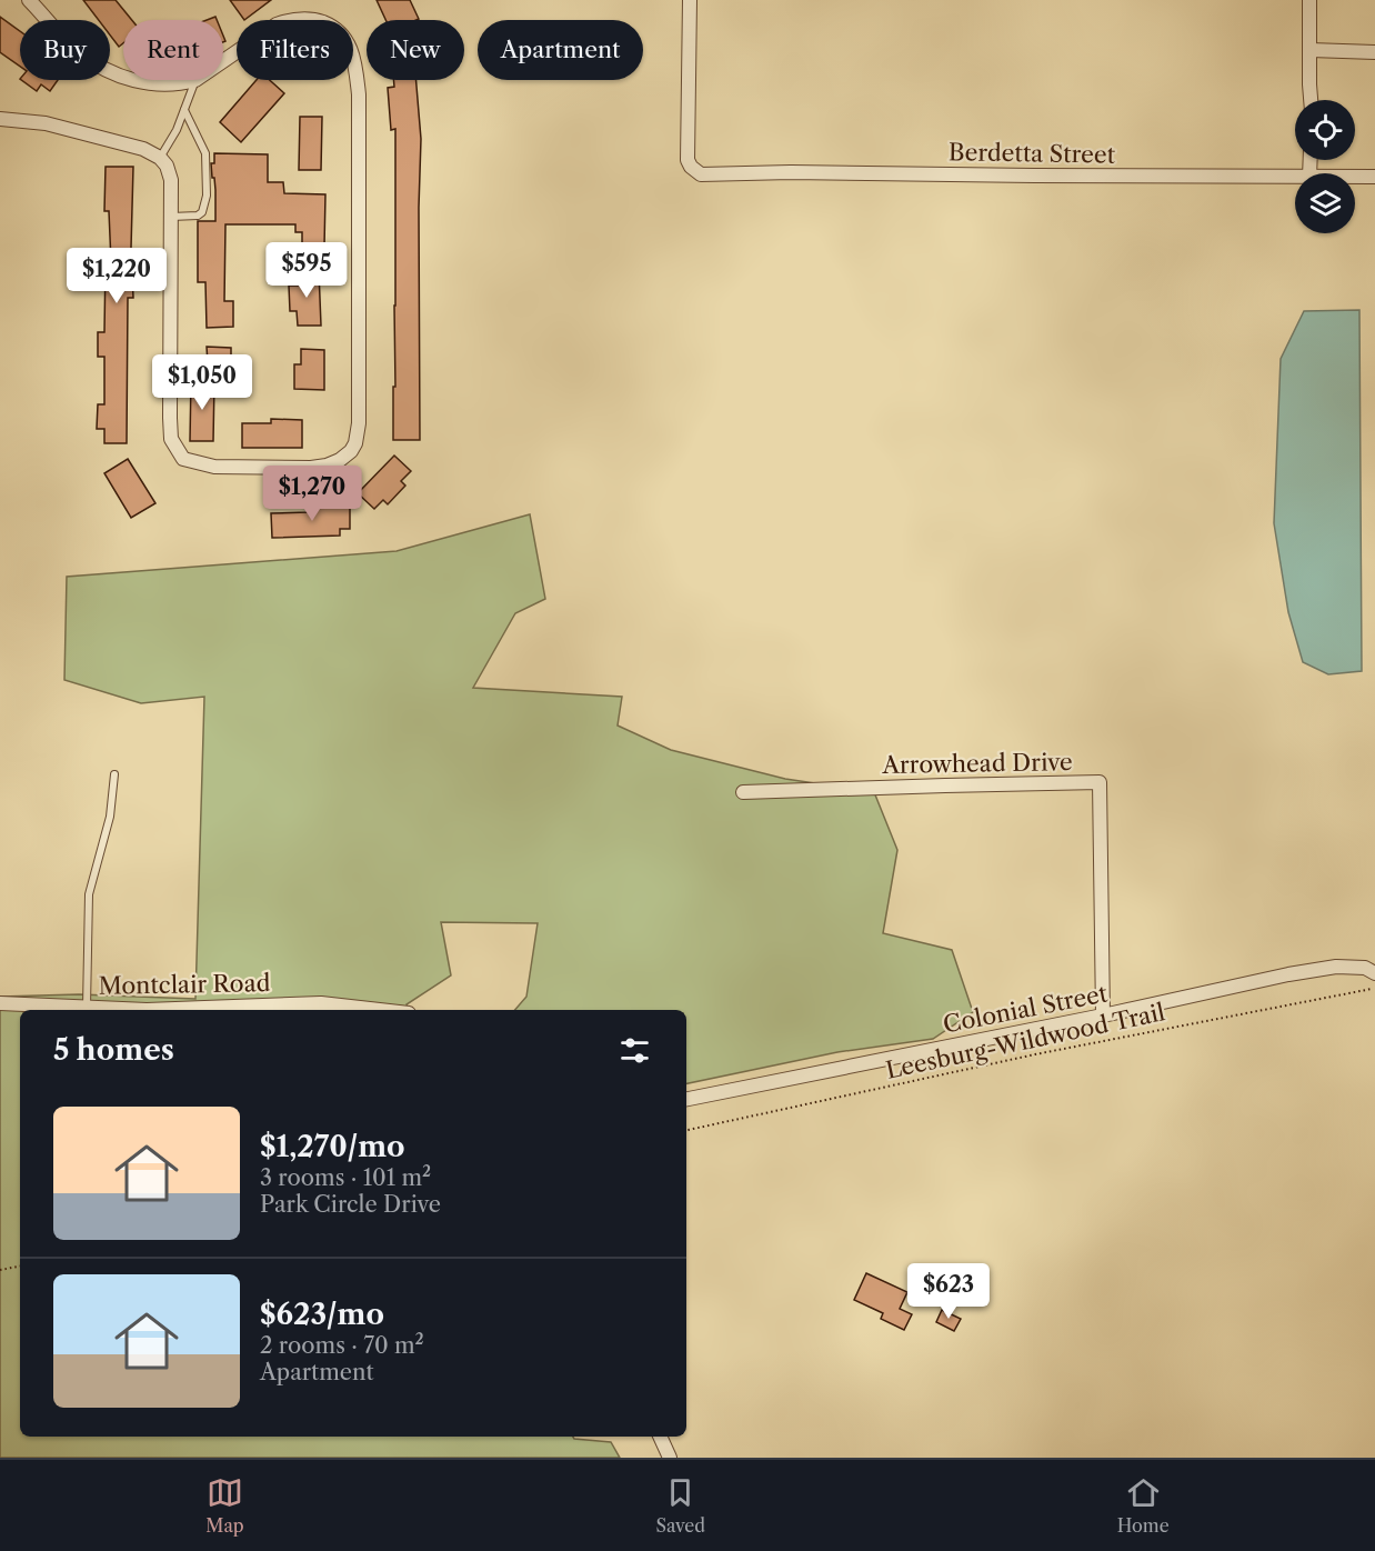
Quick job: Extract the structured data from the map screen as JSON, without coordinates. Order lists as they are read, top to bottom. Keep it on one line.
{"streets":{"street":["Berdetta Street","Arrowhead Drive","Montclair Road","Colonial Street"],"path":["Leesburg-Wildwood Trail"]},"crossings":[["Arrowhead Drive","Colonial Street"]],"page":{"chip":["Buy","Rent","Filters","New","Apartment"],"price":["$595","$1,220","$1,050","$1,270","$623"],"heading":"5 homes","list":[{"name":"$1,270/mo","note":"3 rooms · 101 m² · Park Circle Drive"},{"name":"$623/mo","note":"2 rooms · 70 m² · Apartment"}],"tabs":["Map","Saved","Home"]}}
